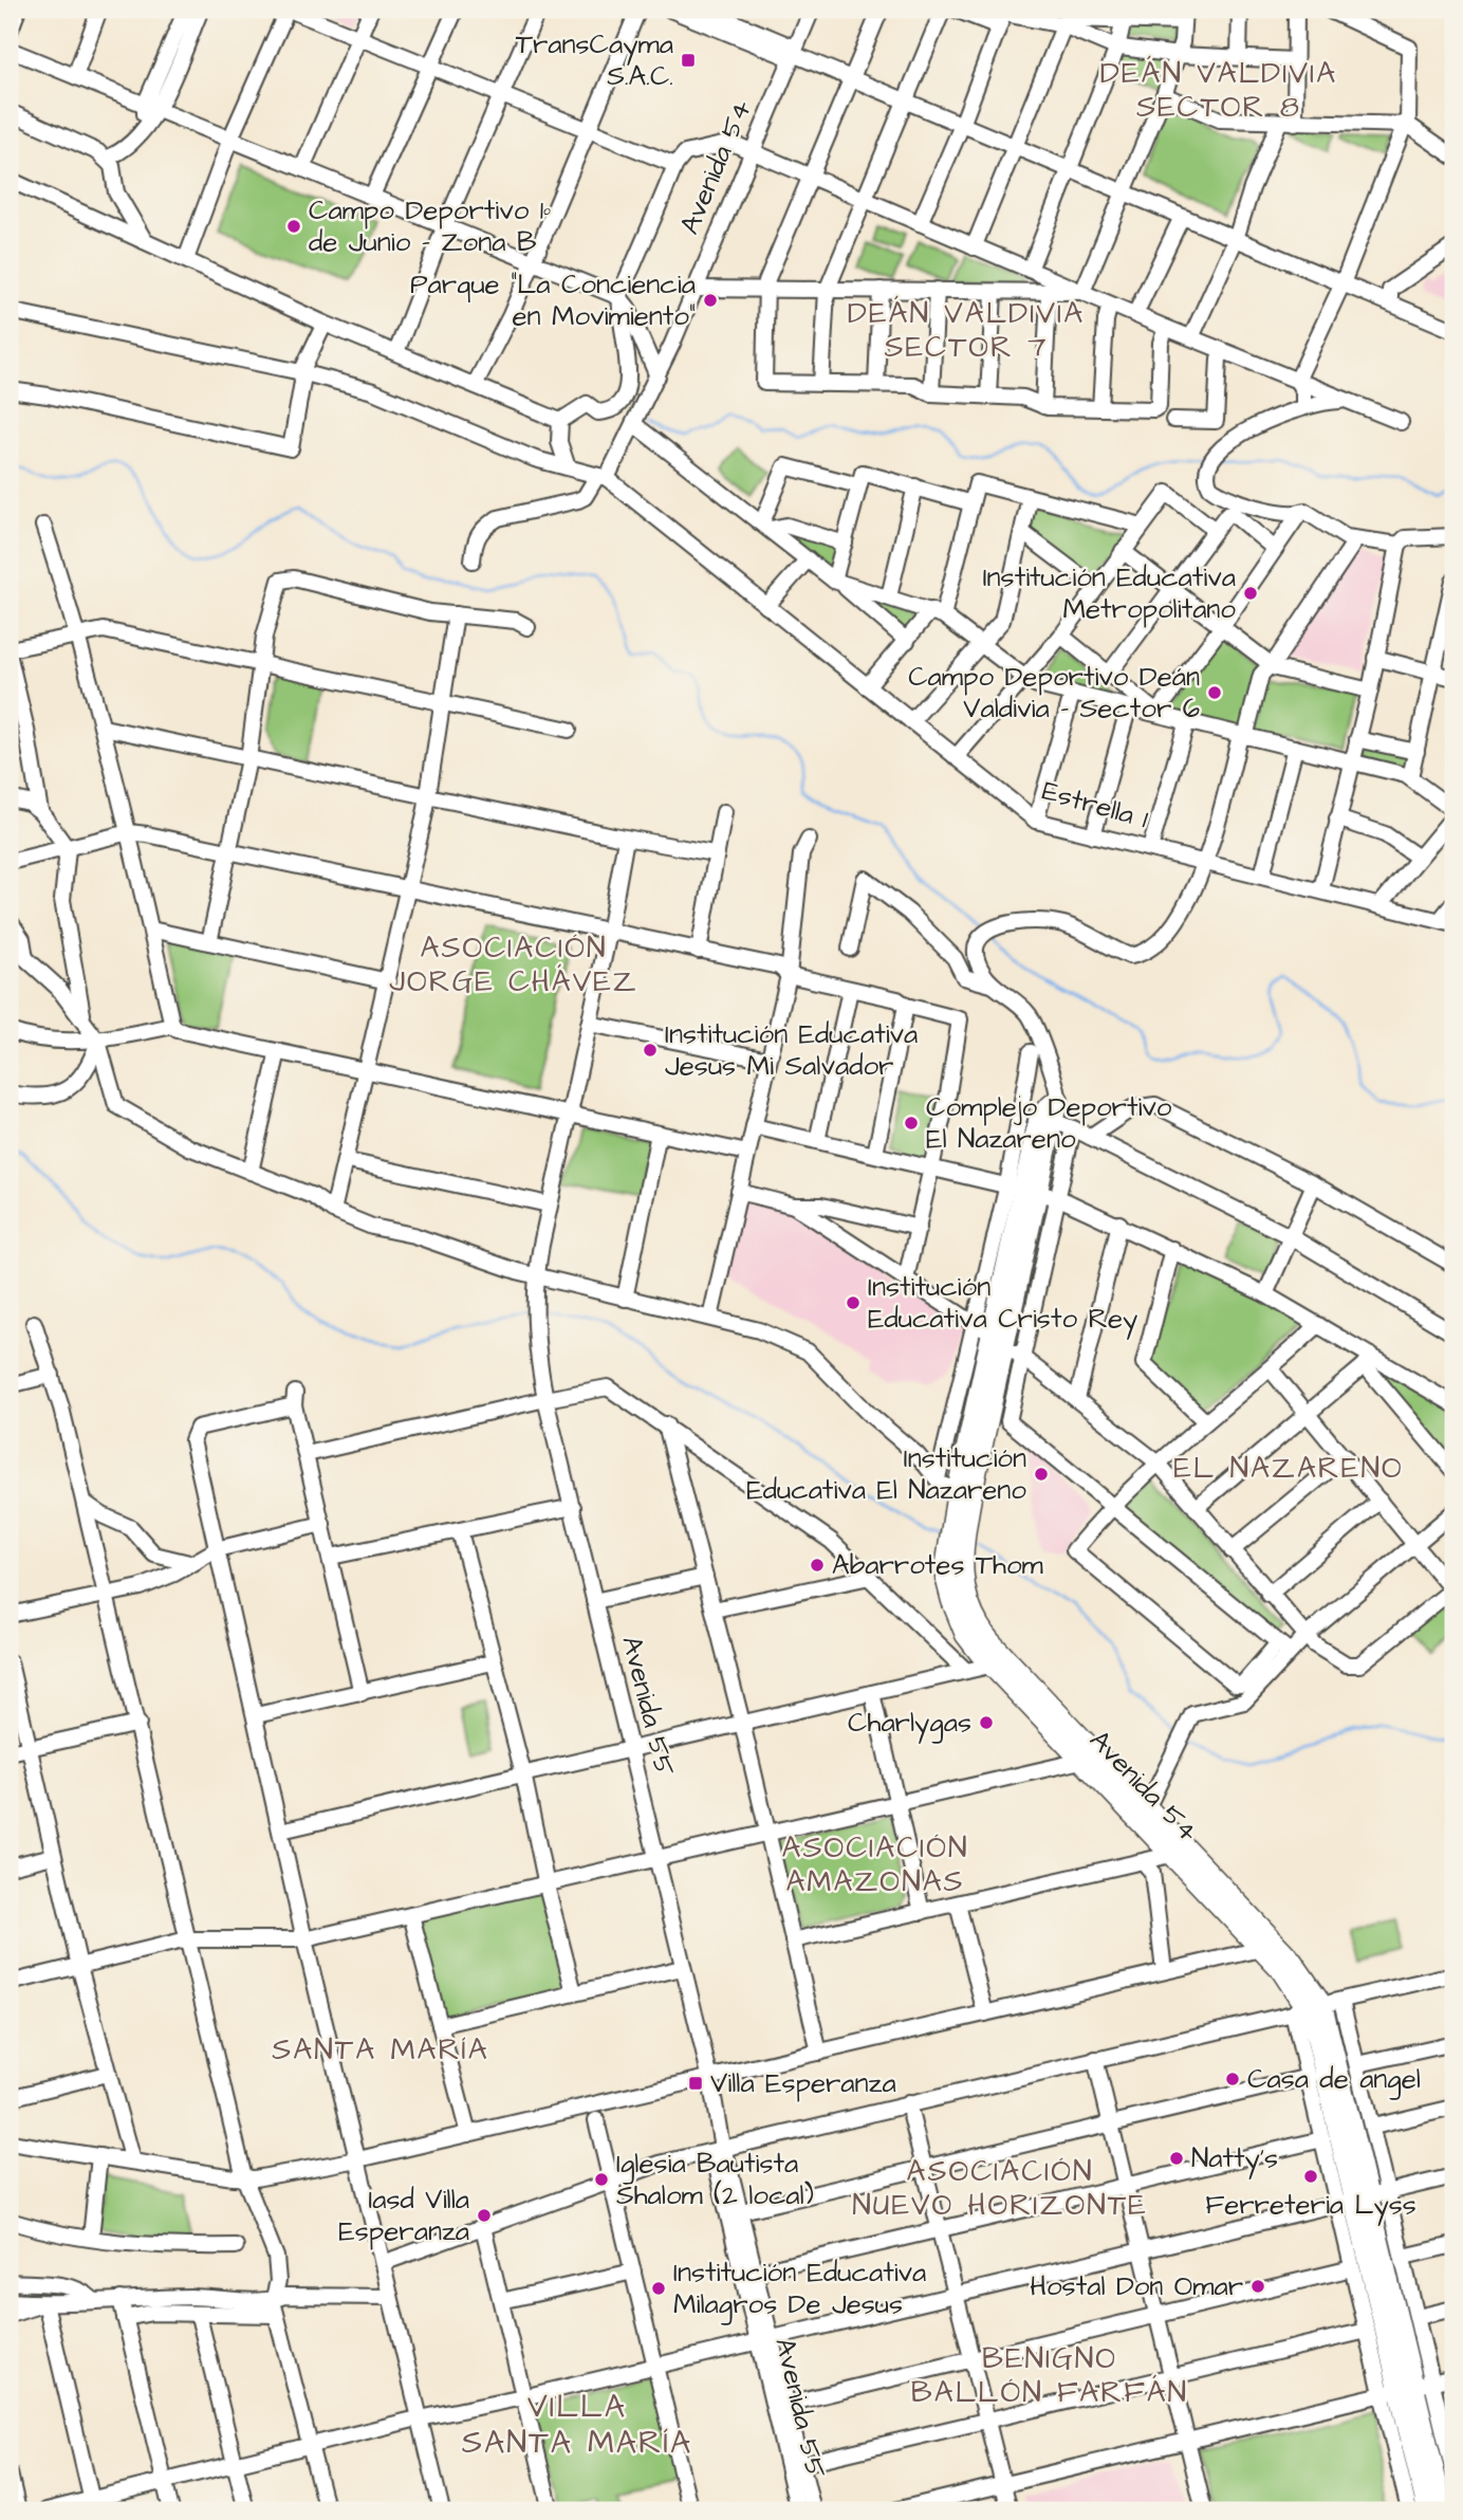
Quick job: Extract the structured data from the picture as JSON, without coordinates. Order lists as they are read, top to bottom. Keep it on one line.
{"streets":{"main road":["Avenida 54"],"street":["Estrella 1","Avenida 55"]},"crossings":[["Avenida 54","Estrella 1"]],"districts":["DEÁN VALDIVIA SECTOR 8","DEÁN VALDIVIA SECTOR 7","ASOCIACIÓN JORGE CHÁVEZ","EL NAZARENO","ASOCIACIÓN AMAZONAS","SANTA MARÍA","ASOCIACIÓN NUEVO HORIZONTE","BENIGNO BALLÓN FARFÁN","VILLA SANTA MARÍA"],"places":{"transit":["TransCayma S.A.C.","Villa Esperanza"],"other":["Campo Deportivo 1º de Junio - Zona B","Parque \"La Conciencia en Movimiento\"","Institución Educativa Metropolitano","Campo Deportivo Deán Valdivia - Sector 6","Institución Educativa Jesus Mi Salvador","Complejo Deportivo El Nazareno","Institución Educativa Cristo Rey","Institución Educativa El Nazareno","Abarrotes Thom","Charlygas","Casa de angel","Natty's","Ferreteria Lyss","Iglesia Bautista Shalom (2 local)","Iasd Villa Esperanza","Hostal Don Omar","Institución Educativa Milagros De Jesus"]}}
